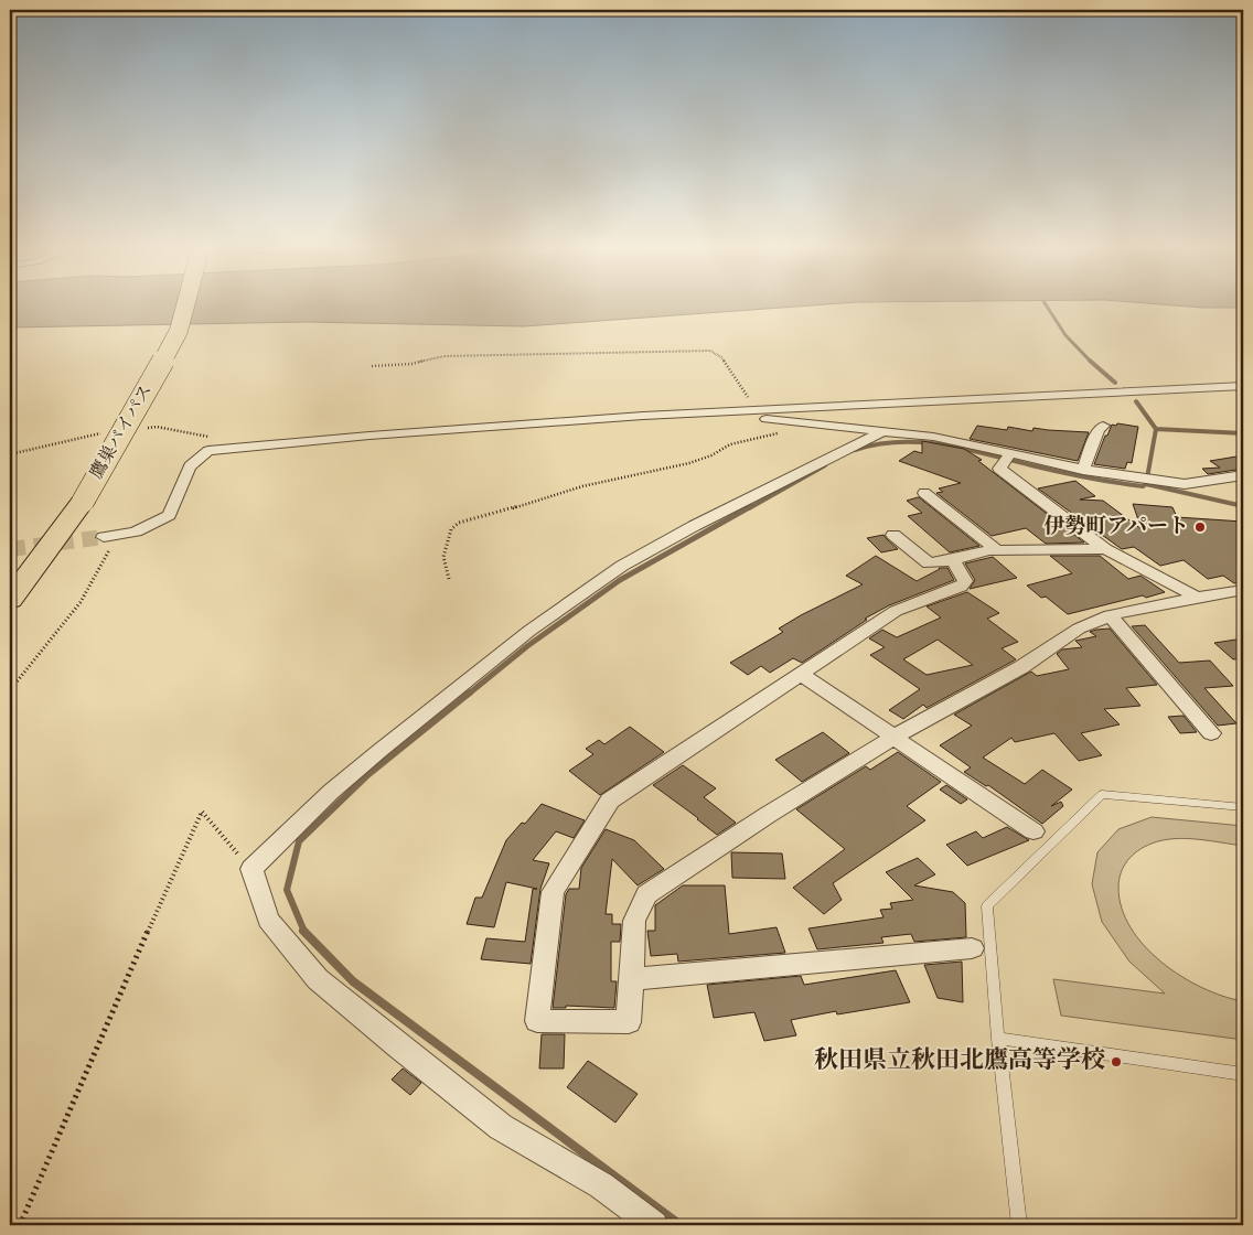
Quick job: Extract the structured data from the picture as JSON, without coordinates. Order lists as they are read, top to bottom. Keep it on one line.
{"streets":{"highway":["鷹巣バイパス"]},"places":["伊勢町アパート","秋田県立秋田北鷹高等学校"]}
